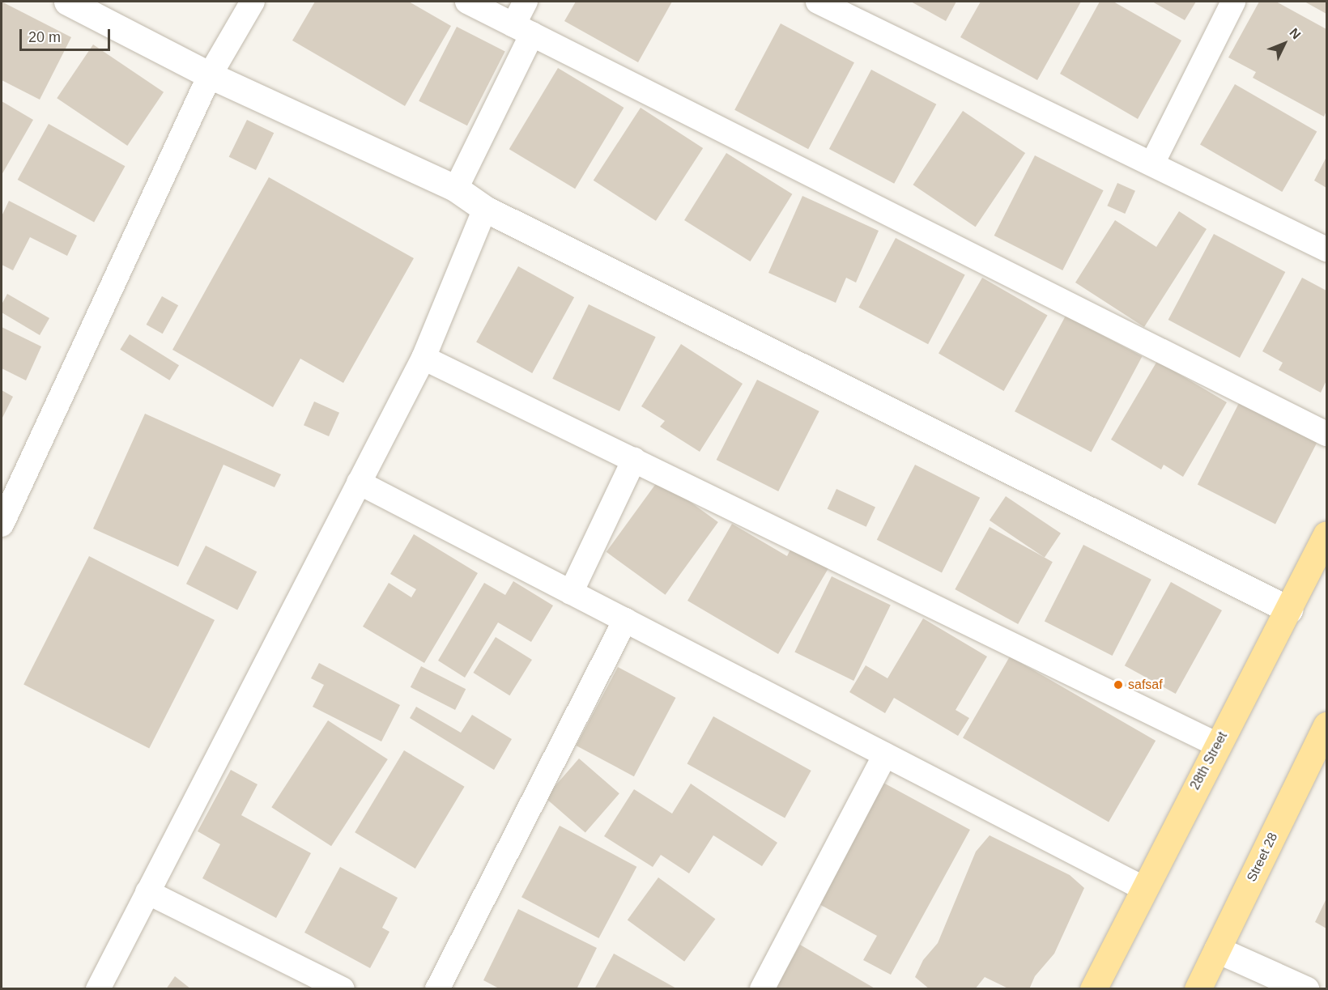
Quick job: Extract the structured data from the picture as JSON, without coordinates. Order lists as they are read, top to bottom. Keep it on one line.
{"streets":{"main road":["28th Street","Street 28"]},"places":["safsaf"],"scale_bar":"20 m","north":"top right"}
